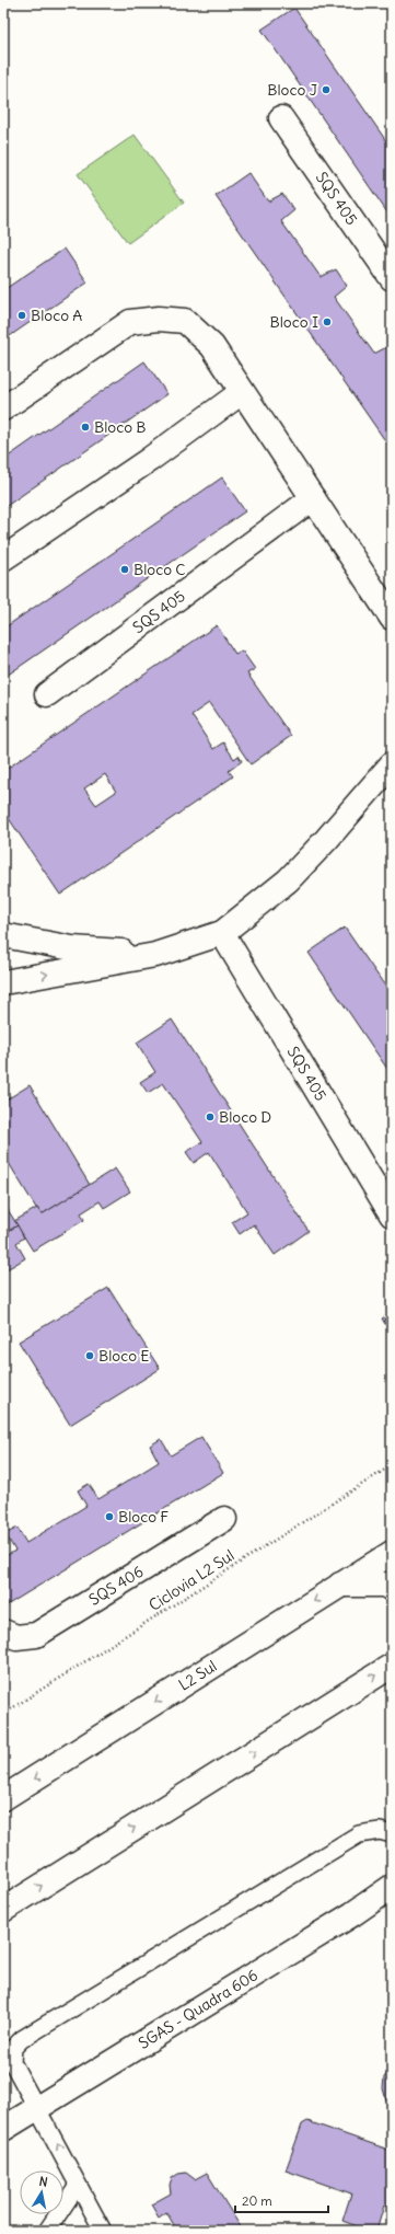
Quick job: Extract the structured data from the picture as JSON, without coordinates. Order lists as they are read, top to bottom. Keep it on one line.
{"streets":{"street":["SQS 405","SQS 406","L2 Sul","SGAS - Quadra 606"],"path":["Ciclovia L2 Sul"]},"places":["Bloco J","Bloco A","Bloco I","Bloco B","Bloco C","Bloco D","Bloco E","Bloco F"],"scale_bar":"20 m","north":"top"}
